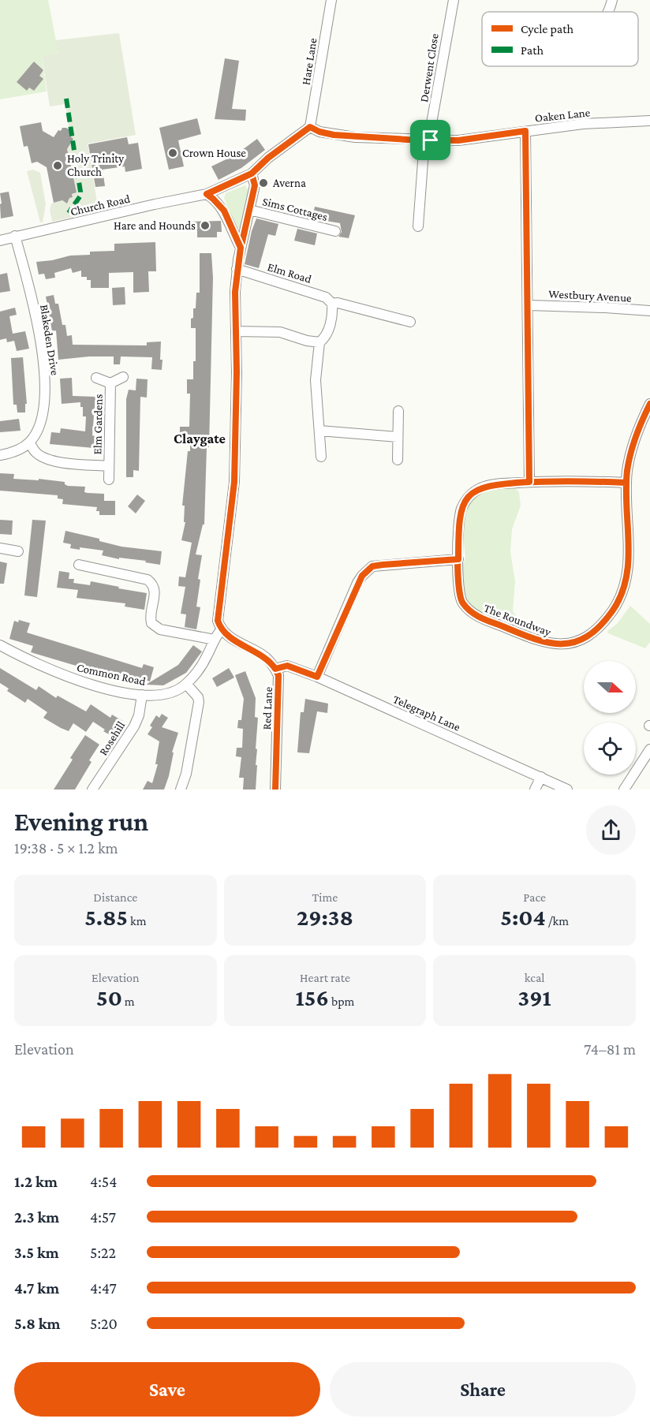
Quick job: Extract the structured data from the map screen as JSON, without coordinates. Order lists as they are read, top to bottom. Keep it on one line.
{"streets":{"street":["Hare Lane","Derwent Close","Oaken Lane","Church Road","Sims Cottages","Elm Road","Westbury Avenue","Blakeden Drive","Elm Gardens","The Roundway","Common Road","Red Lane","Telegraph Lane","Rosehill"]},"crossings":[["Hare Lane","Oaken Lane"],["Hare Lane","Church Road"],["Derwent Close","Oaken Lane"],["Oaken Lane","Church Road"],["Church Road","Blakeden Drive"],["Blakeden Drive","Elm Gardens"],["Common Road","Rosehill"],["Red Lane","Telegraph Lane"]],"districts":["Claygate"],"places":["Crown House","Holy Trinity Church","Averna","Hare and Hounds"],"legend":["Cycle path","Path"],"north":"right","page":{"heading":["Evening run","19:38 · 5 × 1.2 km"],"stats":[["Distance","5.85 km"],["Time","29:38"],["Pace","5:04 /km"],["Elevation","50 m"],["Heart rate","156 bpm"],["kcal","391"]],"chart":["Elevation","74–81 m"],"list":[{"name":"1.2 km","note":"4:54"},{"name":"2.3 km","note":"4:57"},{"name":"3.5 km","note":"5:22"},{"name":"4.7 km","note":"4:47"},{"name":"5.8 km","note":"5:20"}],"buttons":["Save","Share"]}}
